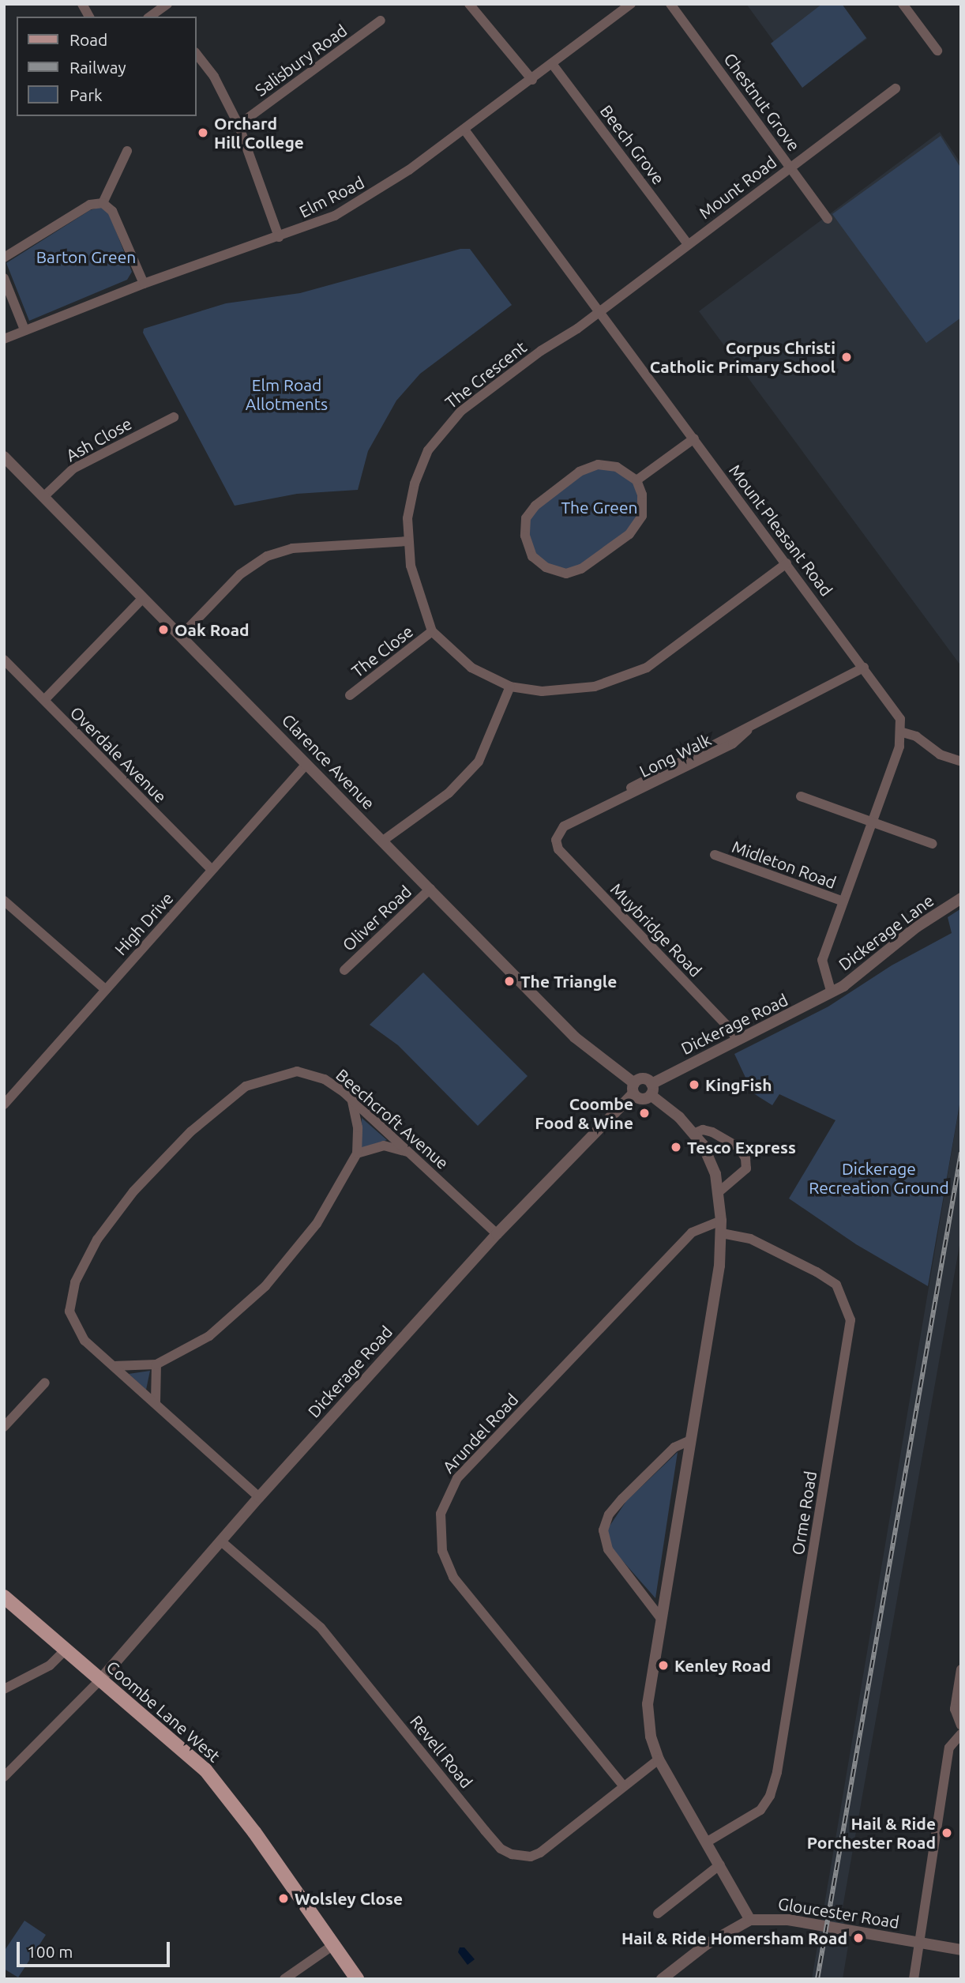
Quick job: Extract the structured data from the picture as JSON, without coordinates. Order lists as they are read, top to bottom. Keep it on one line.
{"streets":{"main road":["Coombe Lane West"],"street":["Salisbury Road","Chestnut Grove","Beech Grove","Mount Road","Elm Road","The Crescent","Ash Close","Mount Pleasant Road","The Close","Overdale Avenue","Long Walk","Clarence Avenue","Midleton Road","Oliver Road","High Drive","Muybridge Road","Dickerage Lane","Dickerage Road","Beechcroft Avenue","Arundel Road","Orme Road","Revell Road","Gloucester Road"]},"crossings":[["Chestnut Grove","Mount Road"],["Beech Grove","Mount Road"],["Beech Grove","Elm Road"],["Mount Road","The Crescent"],["Mount Road","Mount Pleasant Road"],["Elm Road","Mount Pleasant Road"],["The Crescent","Mount Pleasant Road"],["The Crescent","The Close"],["Ash Close","Clarence Avenue"],["Mount Pleasant Road","Long Walk"],["Overdale Avenue","High Drive"],["Long Walk","Muybridge Road"],["Clarence Avenue","Oliver Road"],["Clarence Avenue","High Drive"],["Clarence Avenue","Dickerage Road"],["Muybridge Road","Dickerage Road"],["Dickerage Lane","Dickerage Road"],["Dickerage Road","Beechcroft Avenue"],["Dickerage Road","Coombe Lane West"],["Dickerage Road","Revell Road"],["Arundel Road","Revell Road"]],"parks":["Barton Green","Elm Road Allotments","The Green","Dickerage Recreation Ground"],"places":["Orchard Hill College","Corpus Christi Catholic Primary School","Oak Road","The Triangle","KingFish","Coombe Food & Wine","Tesco Express","Kenley Road","Hail & Ride Porchester Road","Wolsley Close","Hail & Ride Homersham Road"],"legend":["Road","Railway","Park"],"scale_bar":"100 m"}
